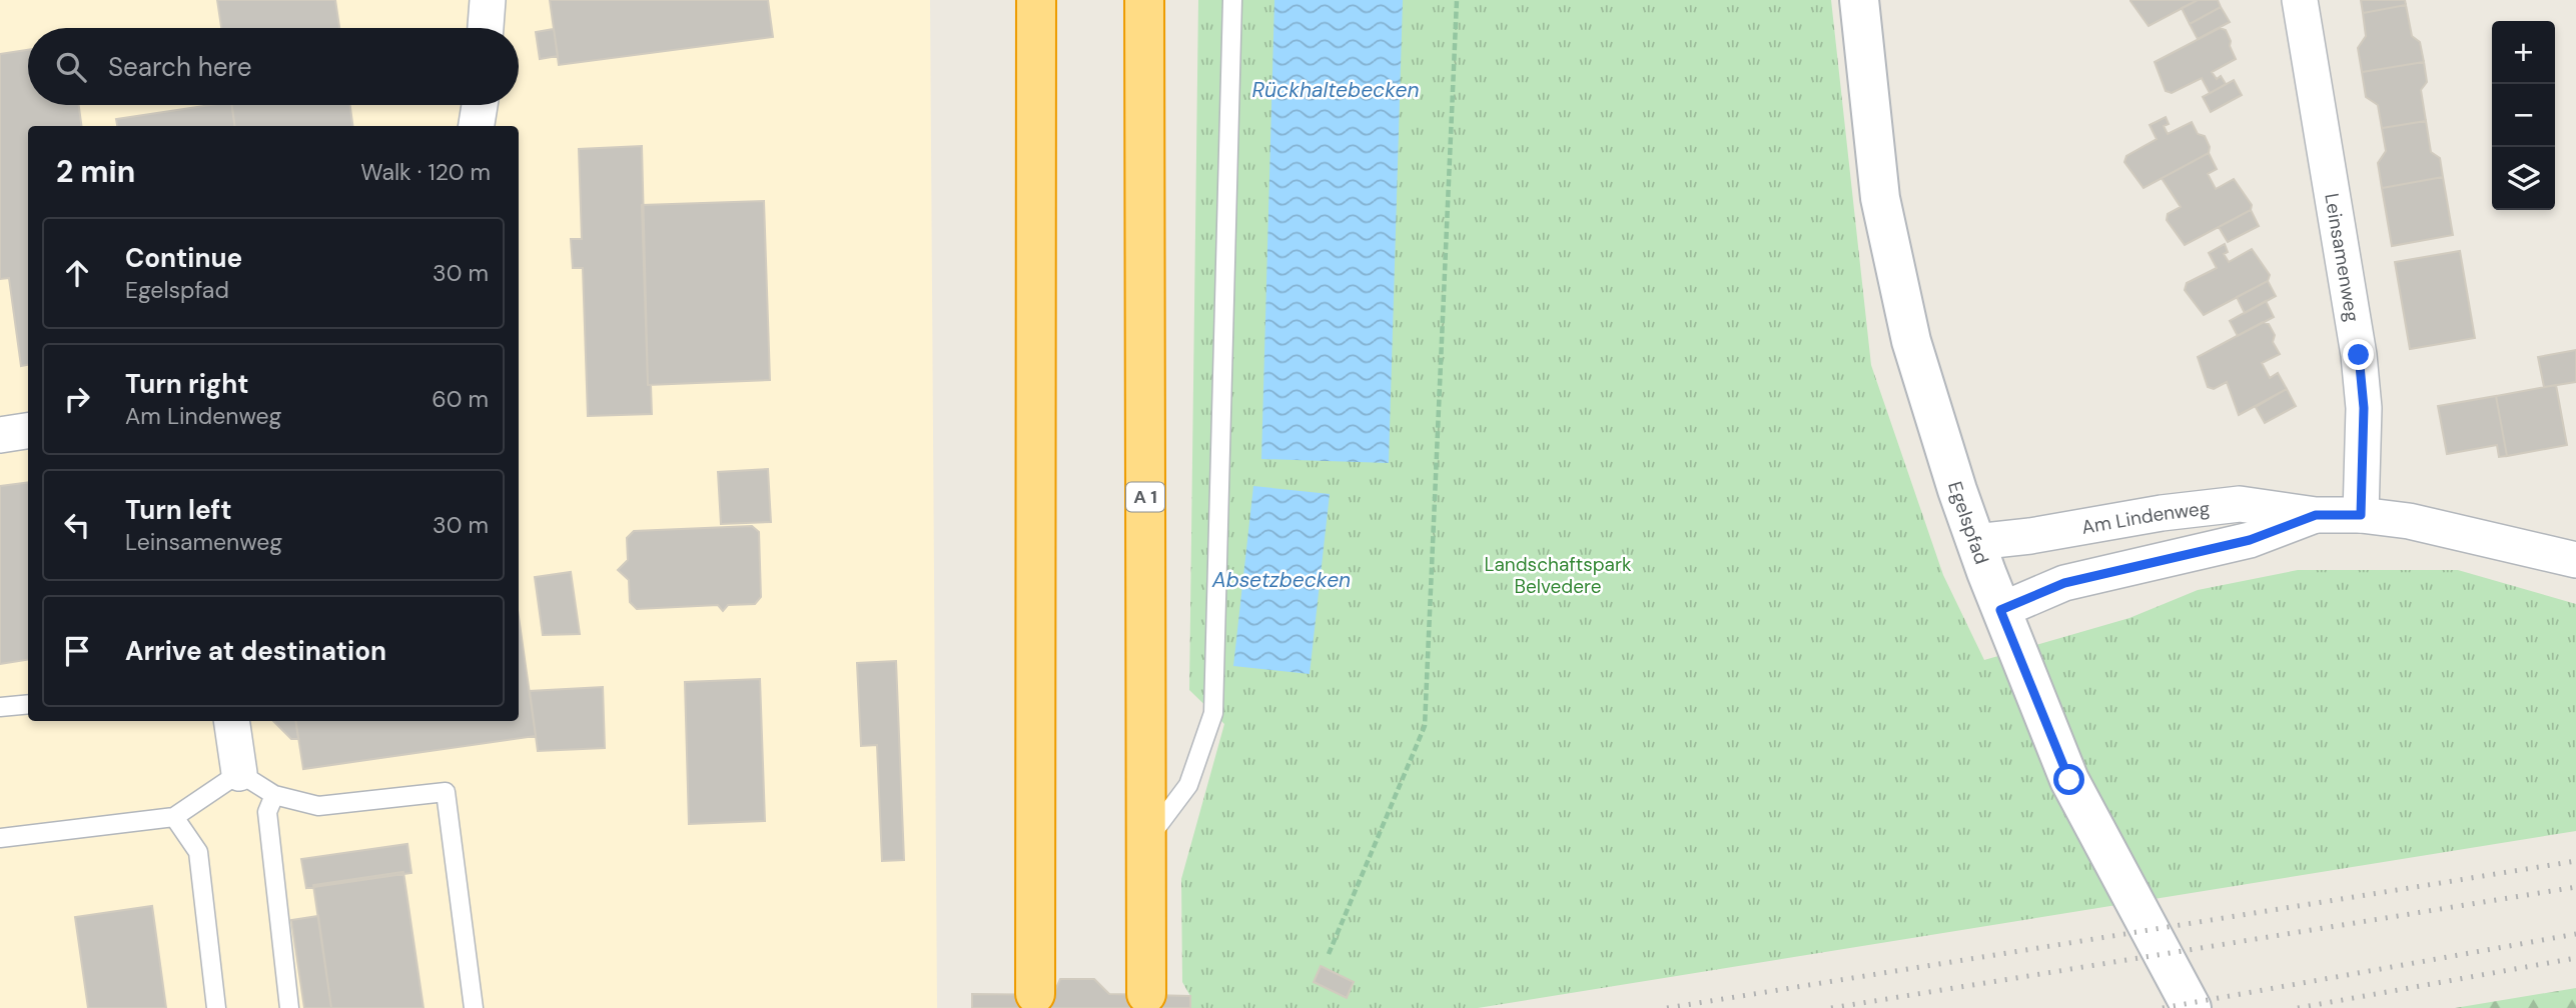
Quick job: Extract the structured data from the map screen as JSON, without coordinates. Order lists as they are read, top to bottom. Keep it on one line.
{"streets":{"highway":["A 1"],"street":["Leinsamenweg","Am Lindenweg","Egelspfad"]},"crossings":[["Leinsamenweg","Am Lindenweg"],["Am Lindenweg","Egelspfad"]],"water":["Rückhaltebecken","Absetzbecken"],"parks":["Landschaftspark Belvedere"],"page":{"map_buttons":["+","−"],"search":"Search here","heading":["2 min","Walk · 120 m"],"list":[["Continue","Egelspfad","30 m"],["Turn right","Am Lindenweg","60 m"],["Turn left","Leinsamenweg","30 m"],"Arrive at destination"]}}
